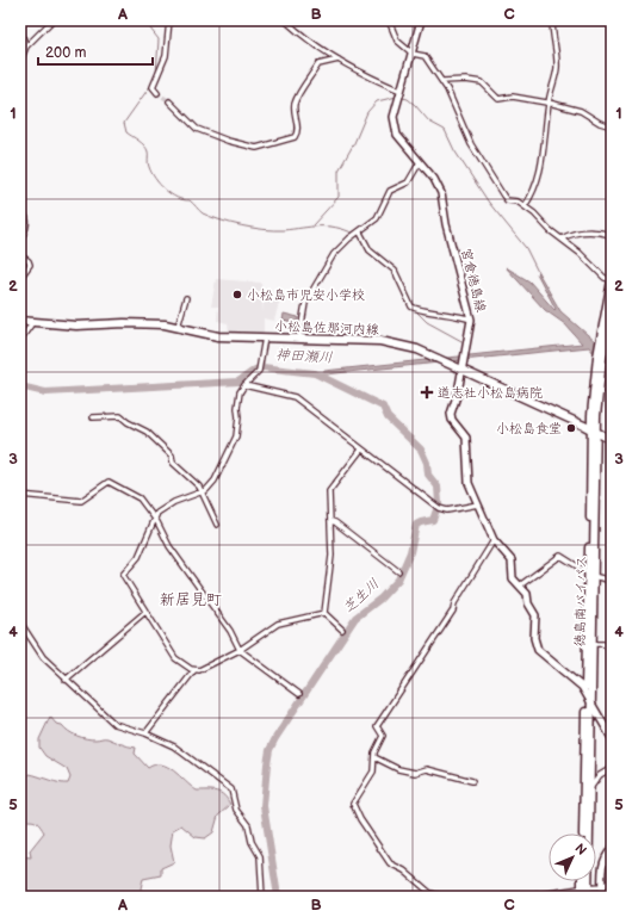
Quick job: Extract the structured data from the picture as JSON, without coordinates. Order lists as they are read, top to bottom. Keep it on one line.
{"streets":{"main road":["宮倉徳島線","小松島佐那河内線","徳島南バイパス"]},"crossings":[["宮倉徳島線","小松島佐那河内線"],["宮倉徳島線","徳島南バイパス"],["小松島佐那河内線","徳島南バイパス"]],"districts":["新居見町"],"water":["神田瀬川","芝生川"],"places":{"other":["小松島市児安小学校","小松島食堂"],"health":["道志社小松島病院"]},"scale_bar":"200 m","north":"top right","grid":{"columns":["A","B","C"],"rows":["1","2","3","4","5"]}}
